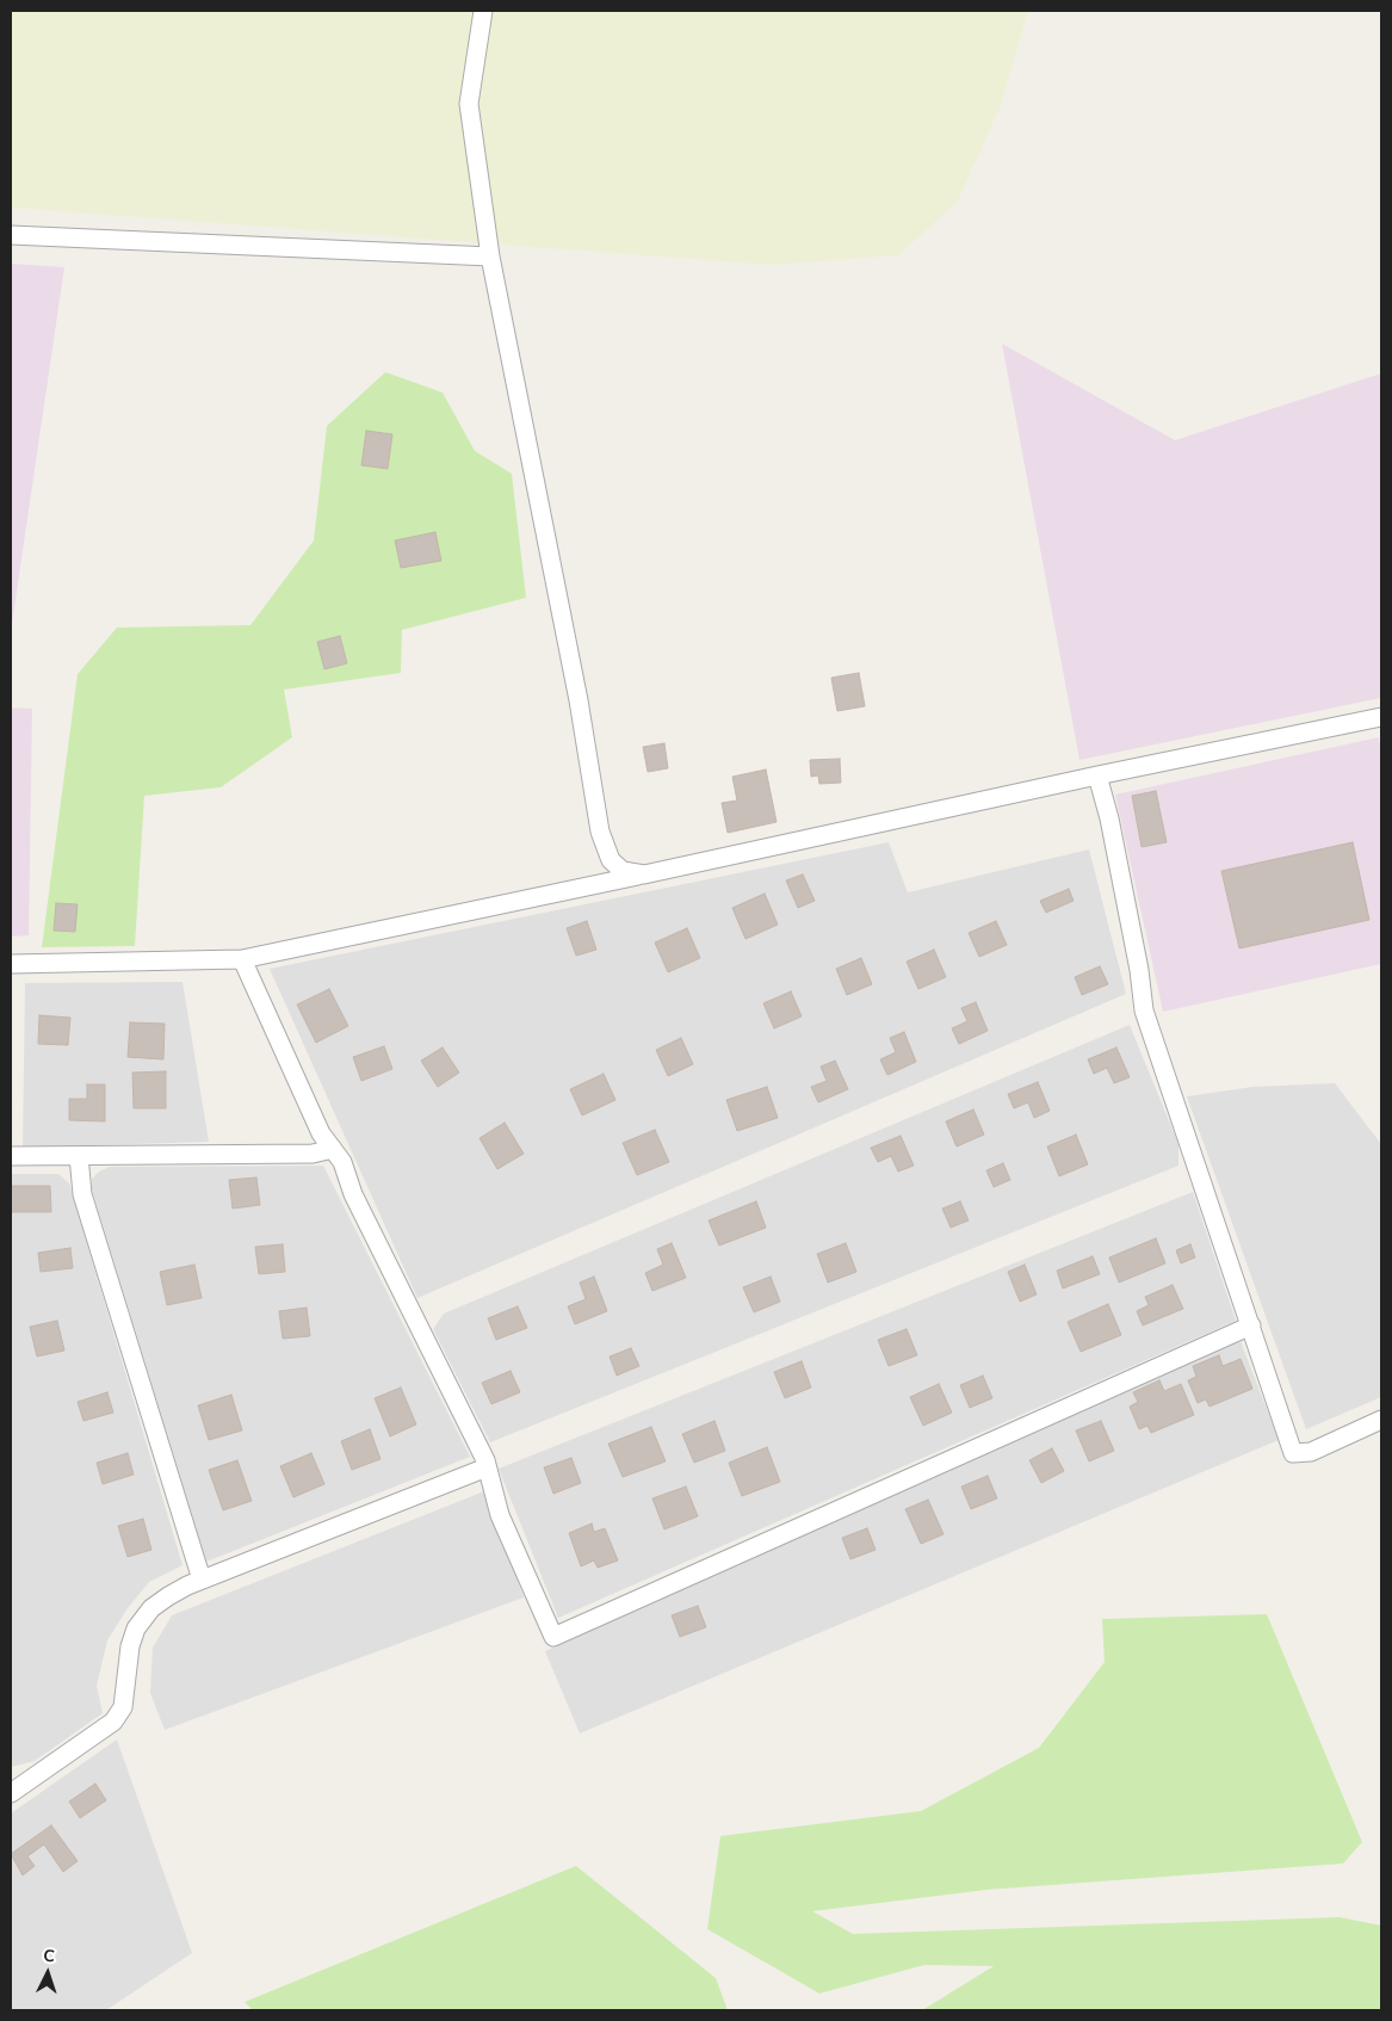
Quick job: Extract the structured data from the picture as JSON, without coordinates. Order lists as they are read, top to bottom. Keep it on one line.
{"north":"top"}
